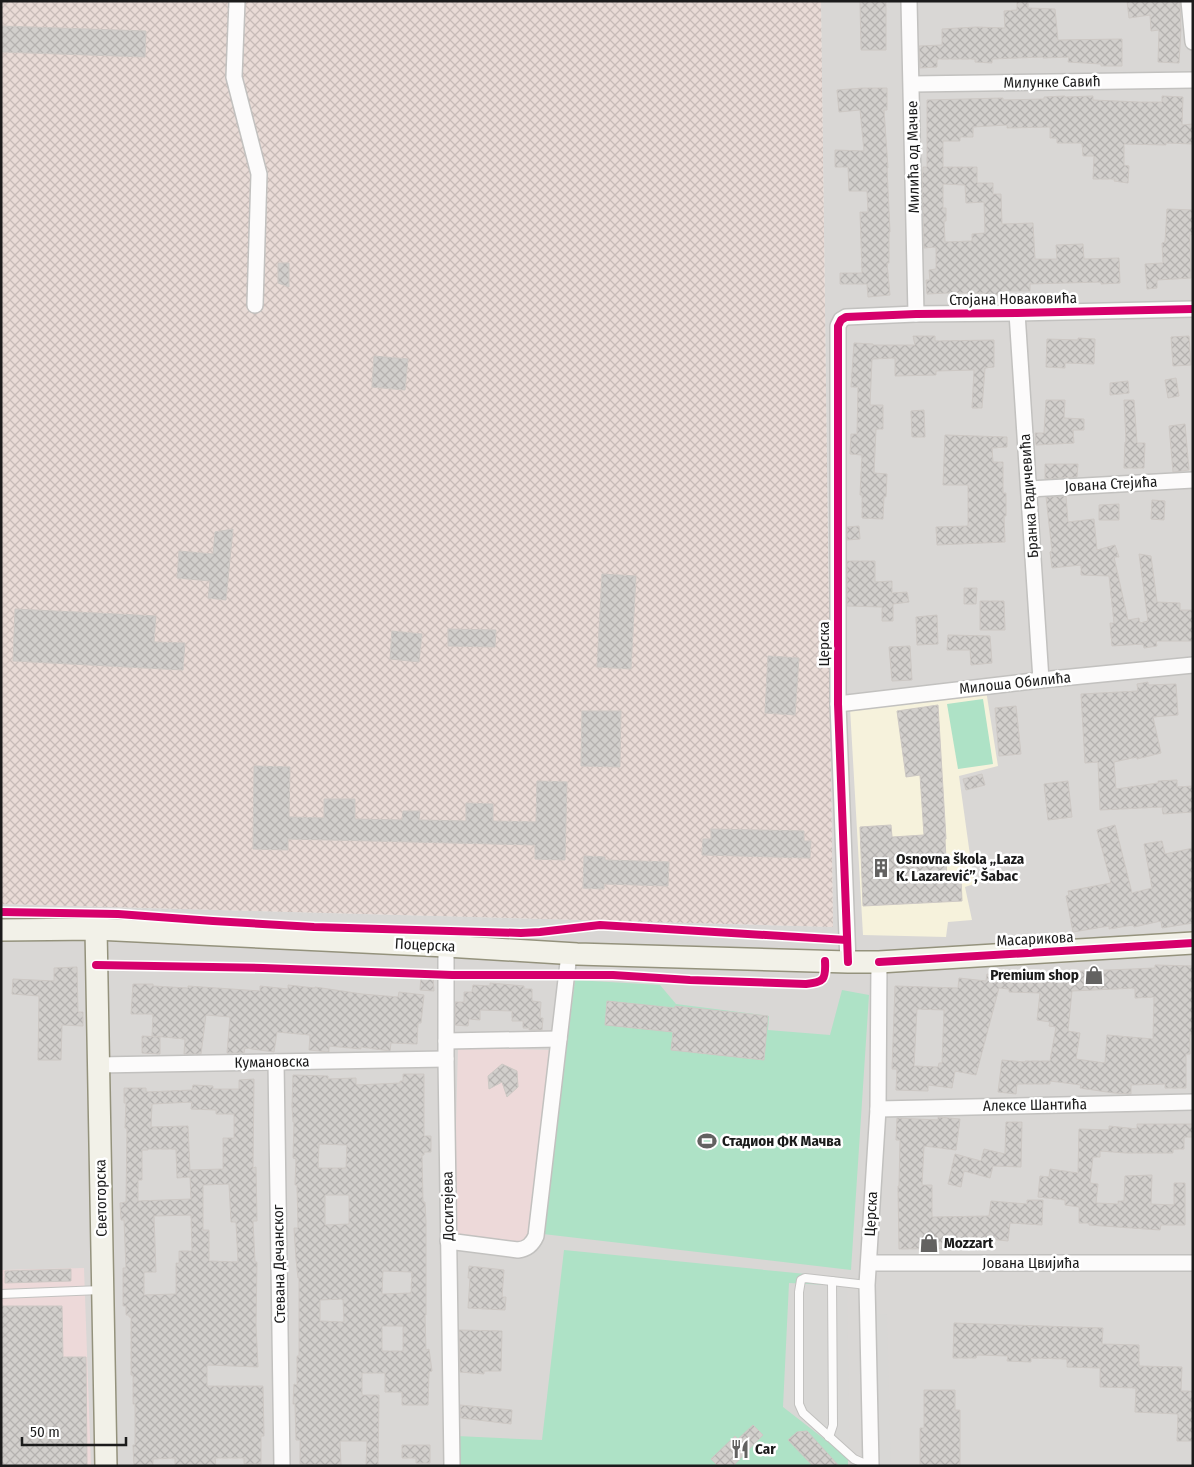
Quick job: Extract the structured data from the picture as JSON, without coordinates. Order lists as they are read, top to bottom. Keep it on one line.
{"streets":{"main road":["Масарикова","Поцерска","Светогорска"],"street":["Милунке Савић","Милића од Мачве","Стојана Новаковића","Јована Стејића","Бранка Радичевића","Церска","Милоша Обилића","Кумановска","Алексе Шантића","Доситејева","Јована Цвијића","Стевана Дечанског"]},"crossings":[["Милунке Савић","Милића од Мачве"],["Милића од Мачве","Стојана Новаковића"],["Стојана Новаковића","Бранка Радичевића"],["Стојана Новаковића","Церска"],["Јована Стејића","Бранка Радичевића"],["Бранка Радичевића","Милоша Обилића"],["Церска","Милоша Обилића"],["Церска","Масарикова"],["Церска","Поцерска"],["Церска","Алексе Шантића"],["Церска","Јована Цвијића"],["Масарикова","Поцерска"],["Поцерска","Светогорска"],["Поцерска","Доситејева"],["Кумановска","Светогорска"],["Кумановска","Доситејева"],["Кумановска","Стевана Дечанског"]],"places":{"building":["Osnovna škola „Laza K. Lazarević”, Šabac"],"shop":["Premium shop","Mozzart"],"sports":["Стадион ФК Мачва"],"restaurant":["Car"]},"scale_bar":"50 m"}
